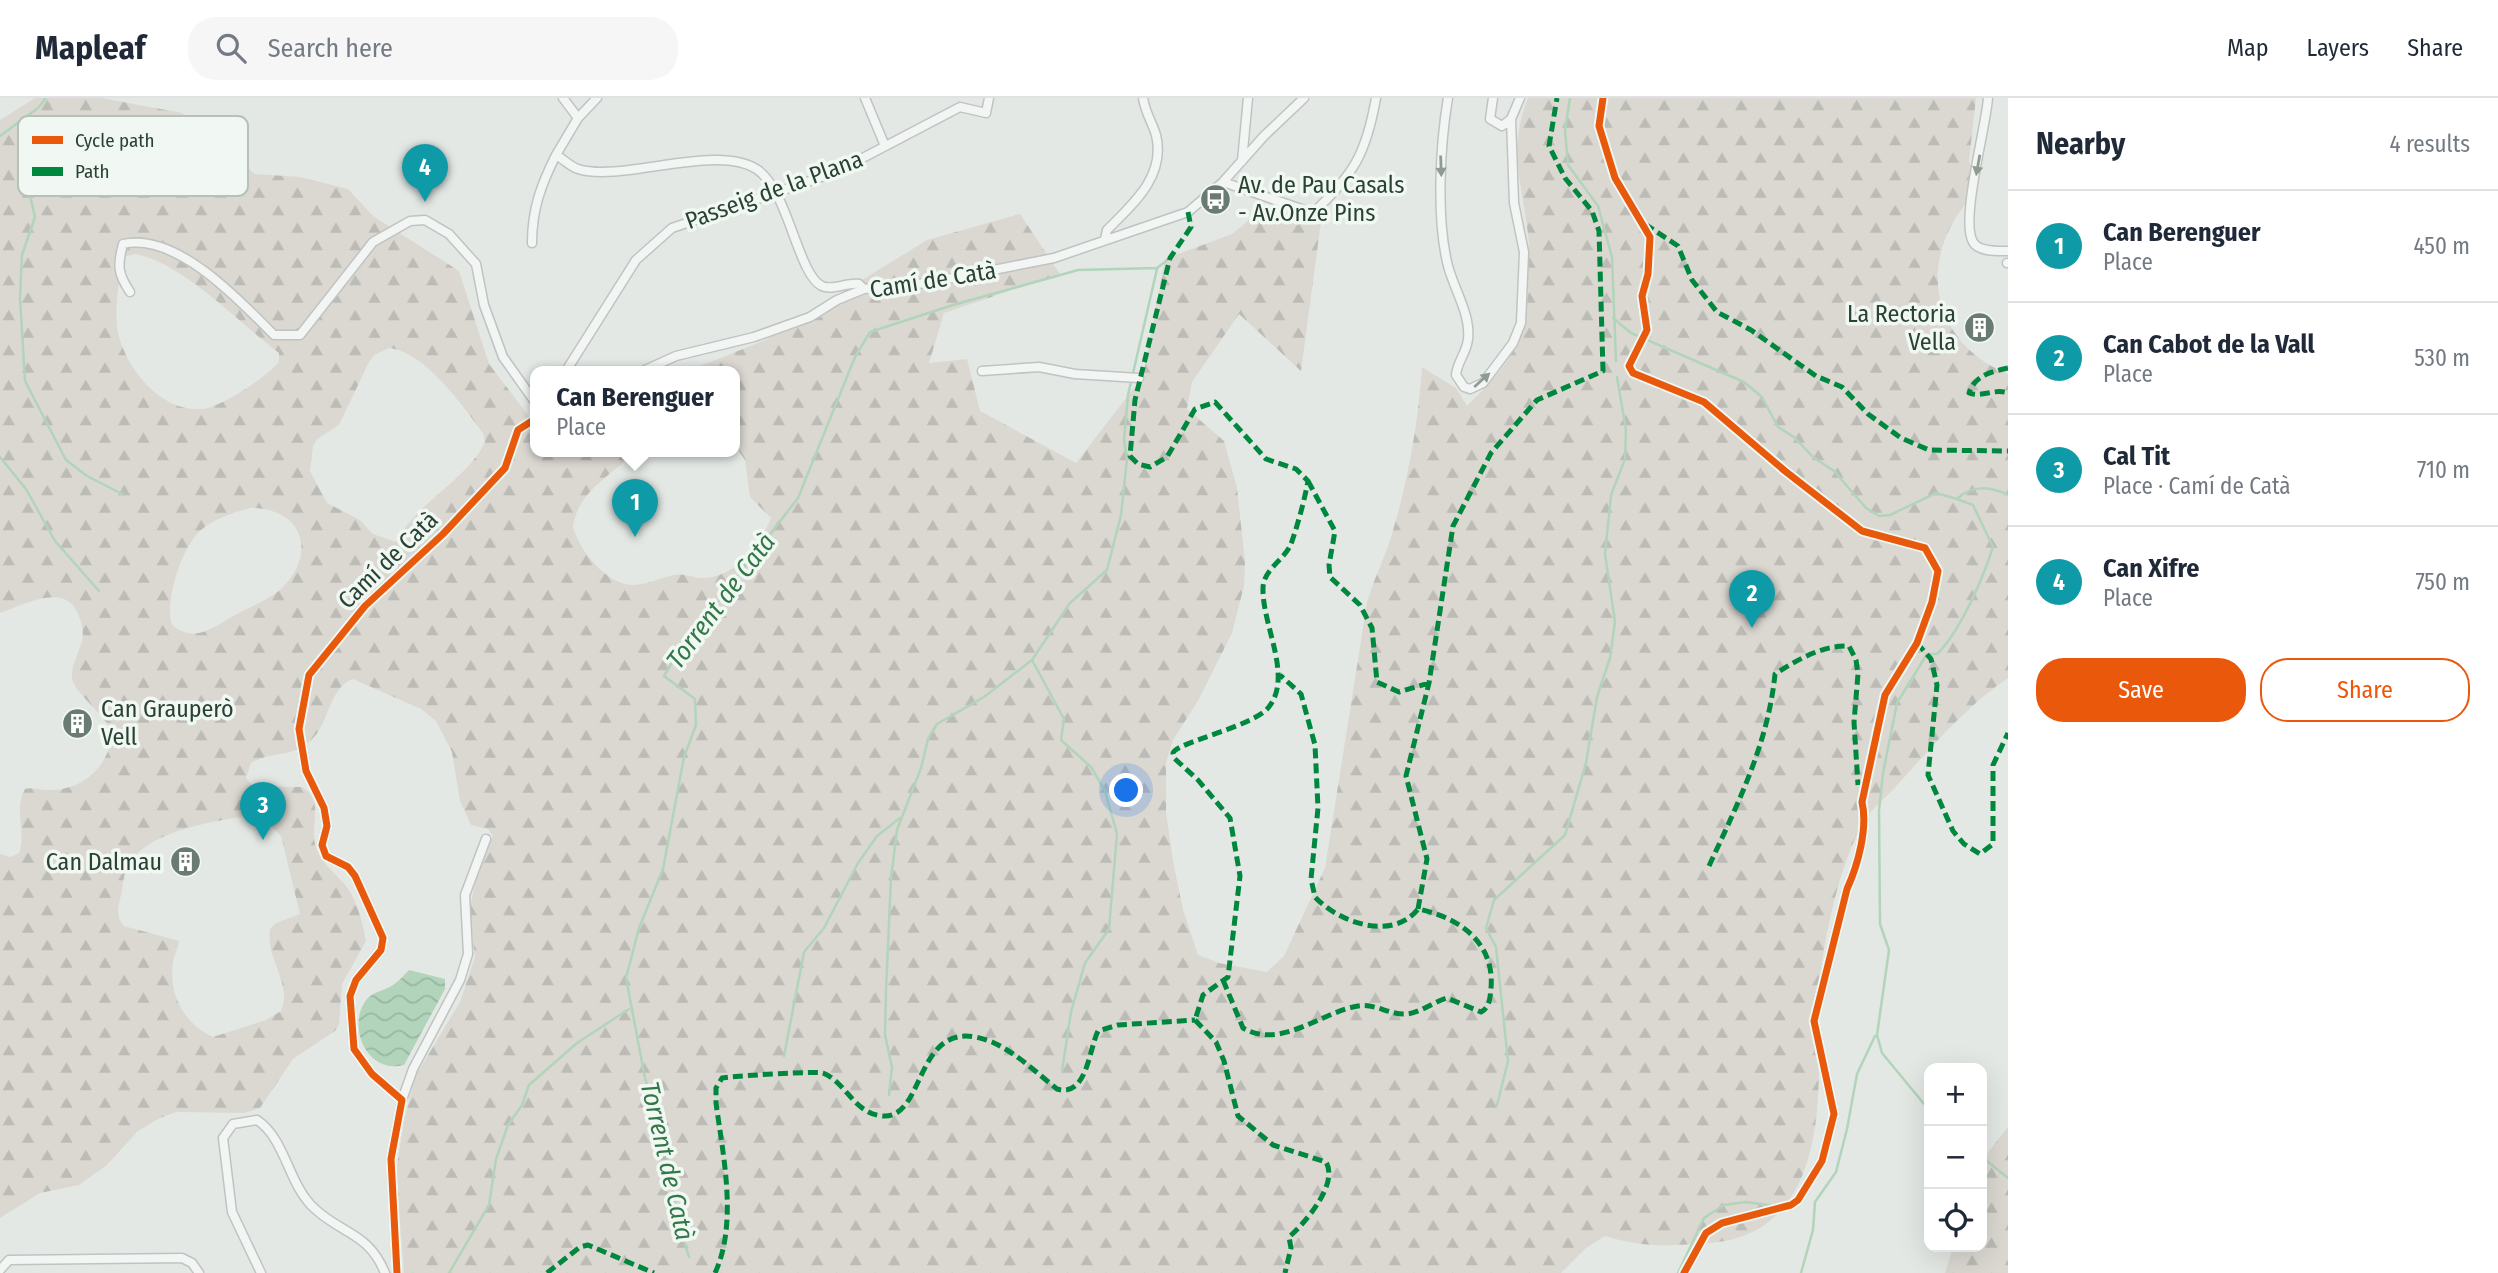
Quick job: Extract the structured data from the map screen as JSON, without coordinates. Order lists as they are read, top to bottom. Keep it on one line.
{"streets":{"street":["Passeig de la Plana","Camí de Catà"]},"water":["Torrent de Catà"],"places":{"bus stop":["Av. de Pau Casals - Av.Onze Pins"],"building":["La Rectoria Vella","Can Grauperò Vell","Can Dalmau"]},"legend":["Cycle path","Path"],"page":{"header":"Mapleaf","search":"Search here","nav":["Map","Layers","Share"],"heading":["Nearby","4 results"],"pins":["4","1","2","3"],"list":[{"mark":"1","name":"Can Berenguer","note":"Place","value":"450 m"},{"mark":"2","name":"Can Cabot de la Vall","note":"Place","value":"530 m"},{"mark":"3","name":"Cal Tit","note":"Place · Camí de Catà","value":"710 m"},{"mark":"4","name":"Can Xifre","note":"Place","value":"750 m"}],"popup":["Can Berenguer","Place"],"buttons":["Save","Share"],"map_buttons":["+","−"]}}
